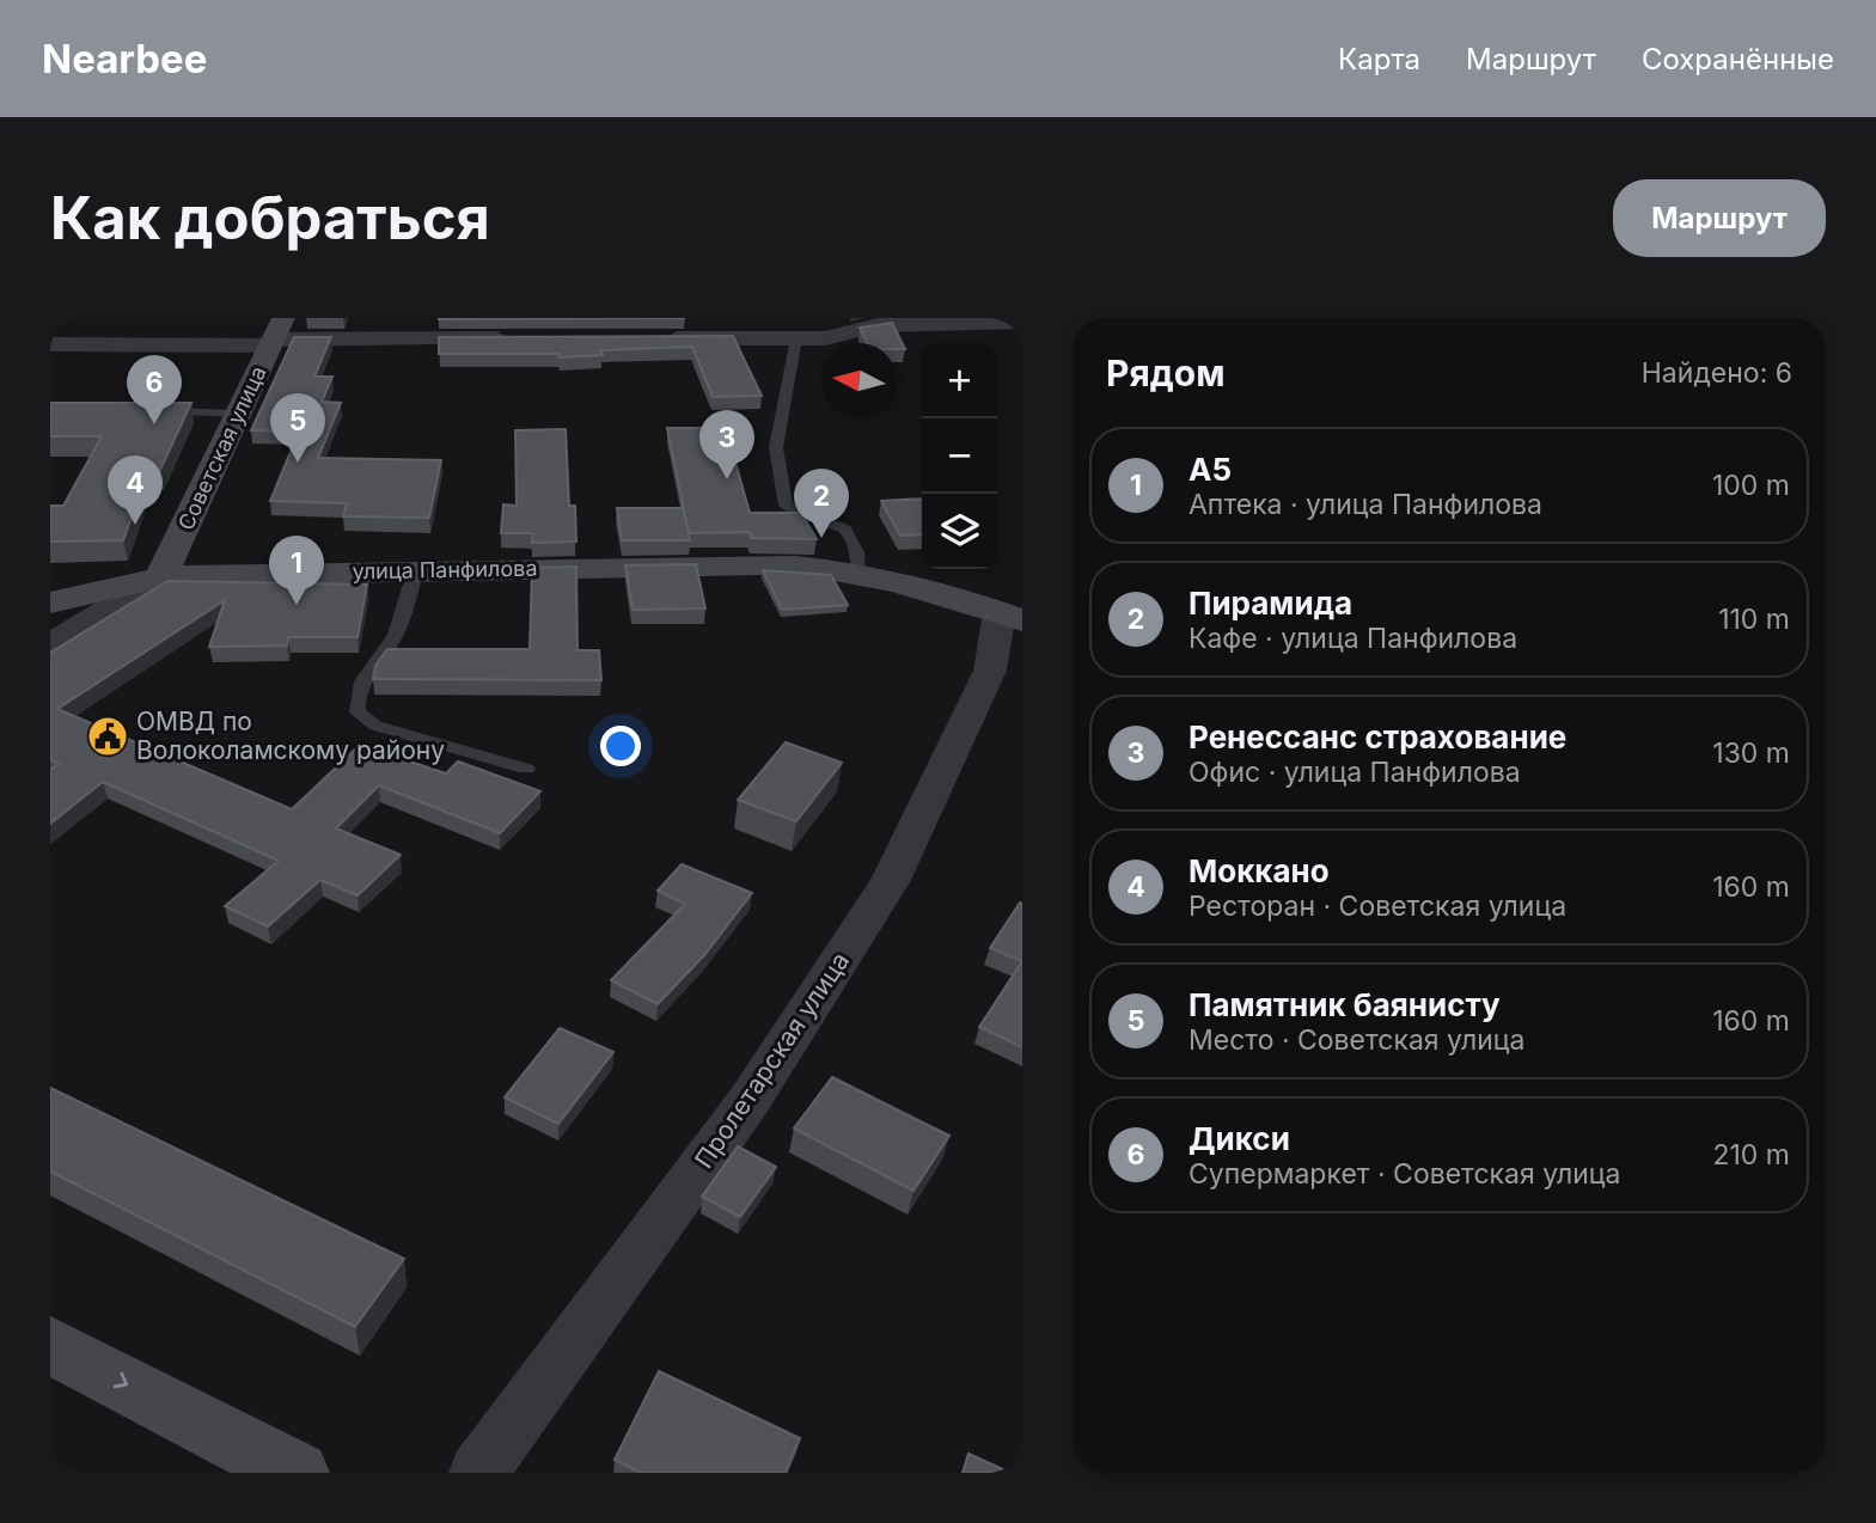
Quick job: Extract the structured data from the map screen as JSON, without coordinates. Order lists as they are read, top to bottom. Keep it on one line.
{"streets":{"main road":["Советская улица","улица Панфилова"],"street":["Пролетарская улица"]},"crossings":[["Советская улица","улица Панфилова"],["улица Панфилова","Пролетарская улица"]],"places":{"public building":["ОМВД по Волоколамскому району"]},"north":"left","page":{"header":"Nearbee","nav":["Карта","Маршрут","Сохранённые"],"buttons":"Маршрут","title":"Как добраться","heading":["Рядом","Найдено: 6"],"map_buttons":["+","−"],"pins":["6","5","3","4","2","1"],"list":[{"mark":"1","name":"А5","note":"Аптека · улица Панфилова","value":"100 m"},{"mark":"2","name":"Пирамида","note":"Кафе · улица Панфилова","value":"110 m"},{"mark":"3","name":"Ренессанс страхование","note":"Офис · улица Панфилова","value":"130 m"},{"mark":"4","name":"Моккано","note":"Ресторан · Советская улица","value":"160 m"},{"mark":"5","name":"Памятник баянисту","note":"Место · Советская улица","value":"160 m"},{"mark":"6","name":"Дикси","note":"Супермаркет · Советская улица","value":"210 m"}]}}
